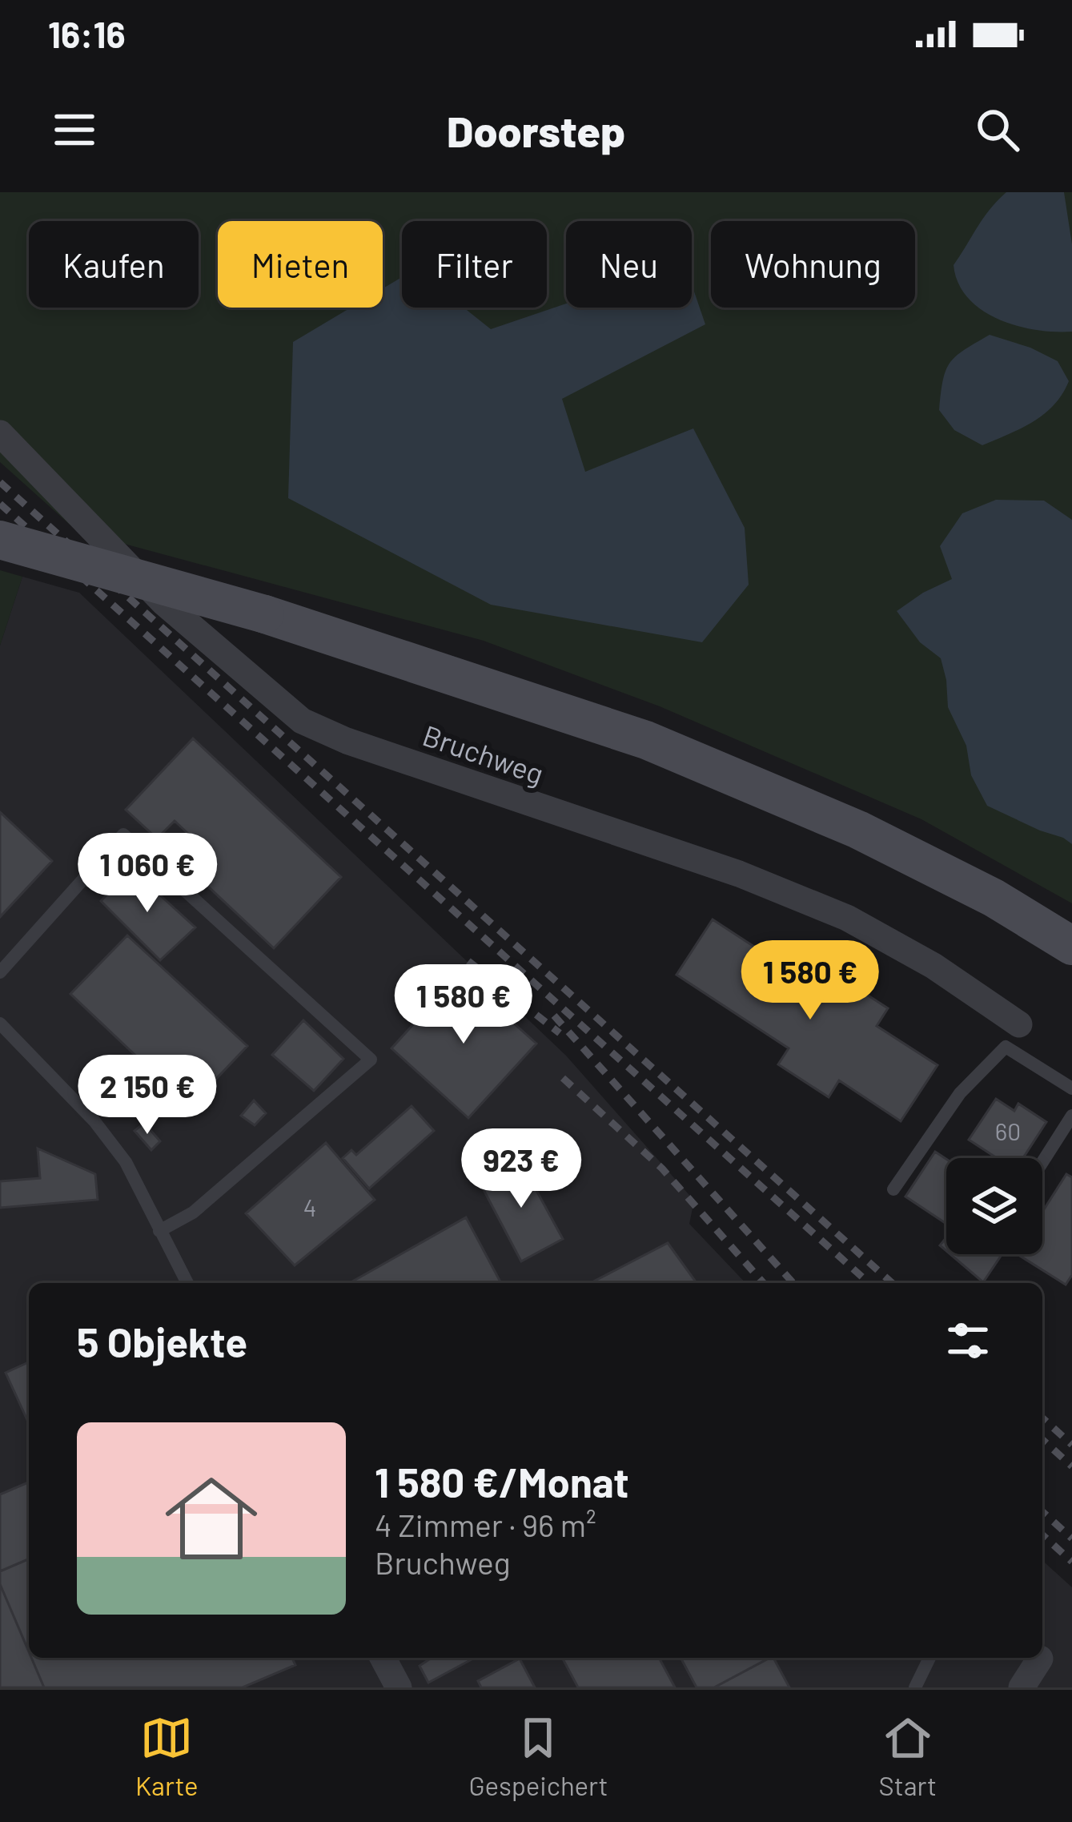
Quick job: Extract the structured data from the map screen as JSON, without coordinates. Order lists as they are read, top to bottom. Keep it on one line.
{"streets":{"street":["Bruchweg"]},"house_numbers":["60","4"],"page":{"status":"16:16","header":"Doorstep","chip":["Kaufen","Mieten","Filter","Neu","Wohnung"],"price":["1 060 €","1 580 €","1 580 €","2 150 €","923 €"],"heading":"5 Objekte","list":[{"name":"1 580 €/Monat","note":"4 Zimmer · 96 m² · Bruchweg"}],"tabs":["Karte","Gespeichert","Start"]}}
